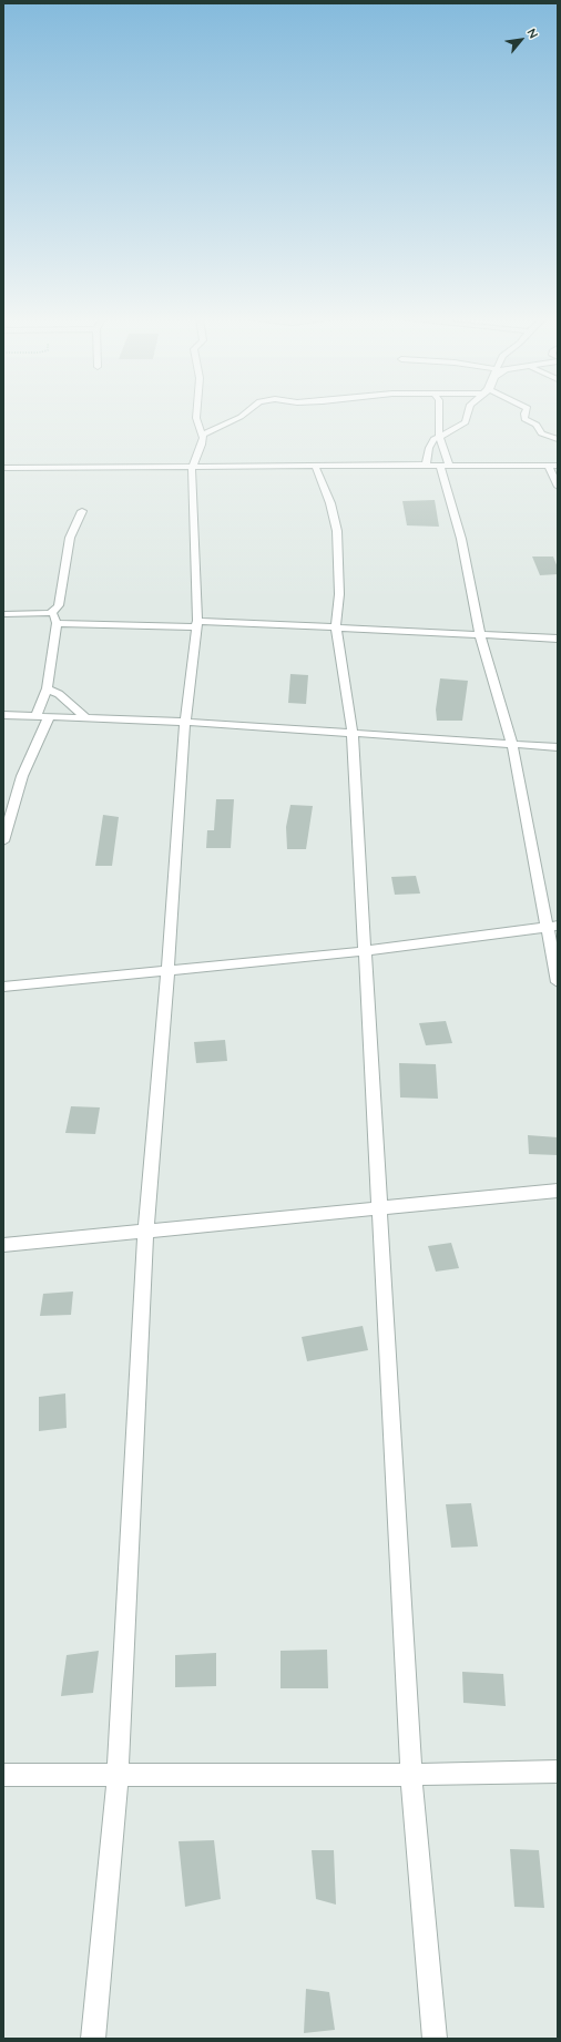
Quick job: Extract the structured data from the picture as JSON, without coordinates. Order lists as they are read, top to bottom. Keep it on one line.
{"north":"top right"}
